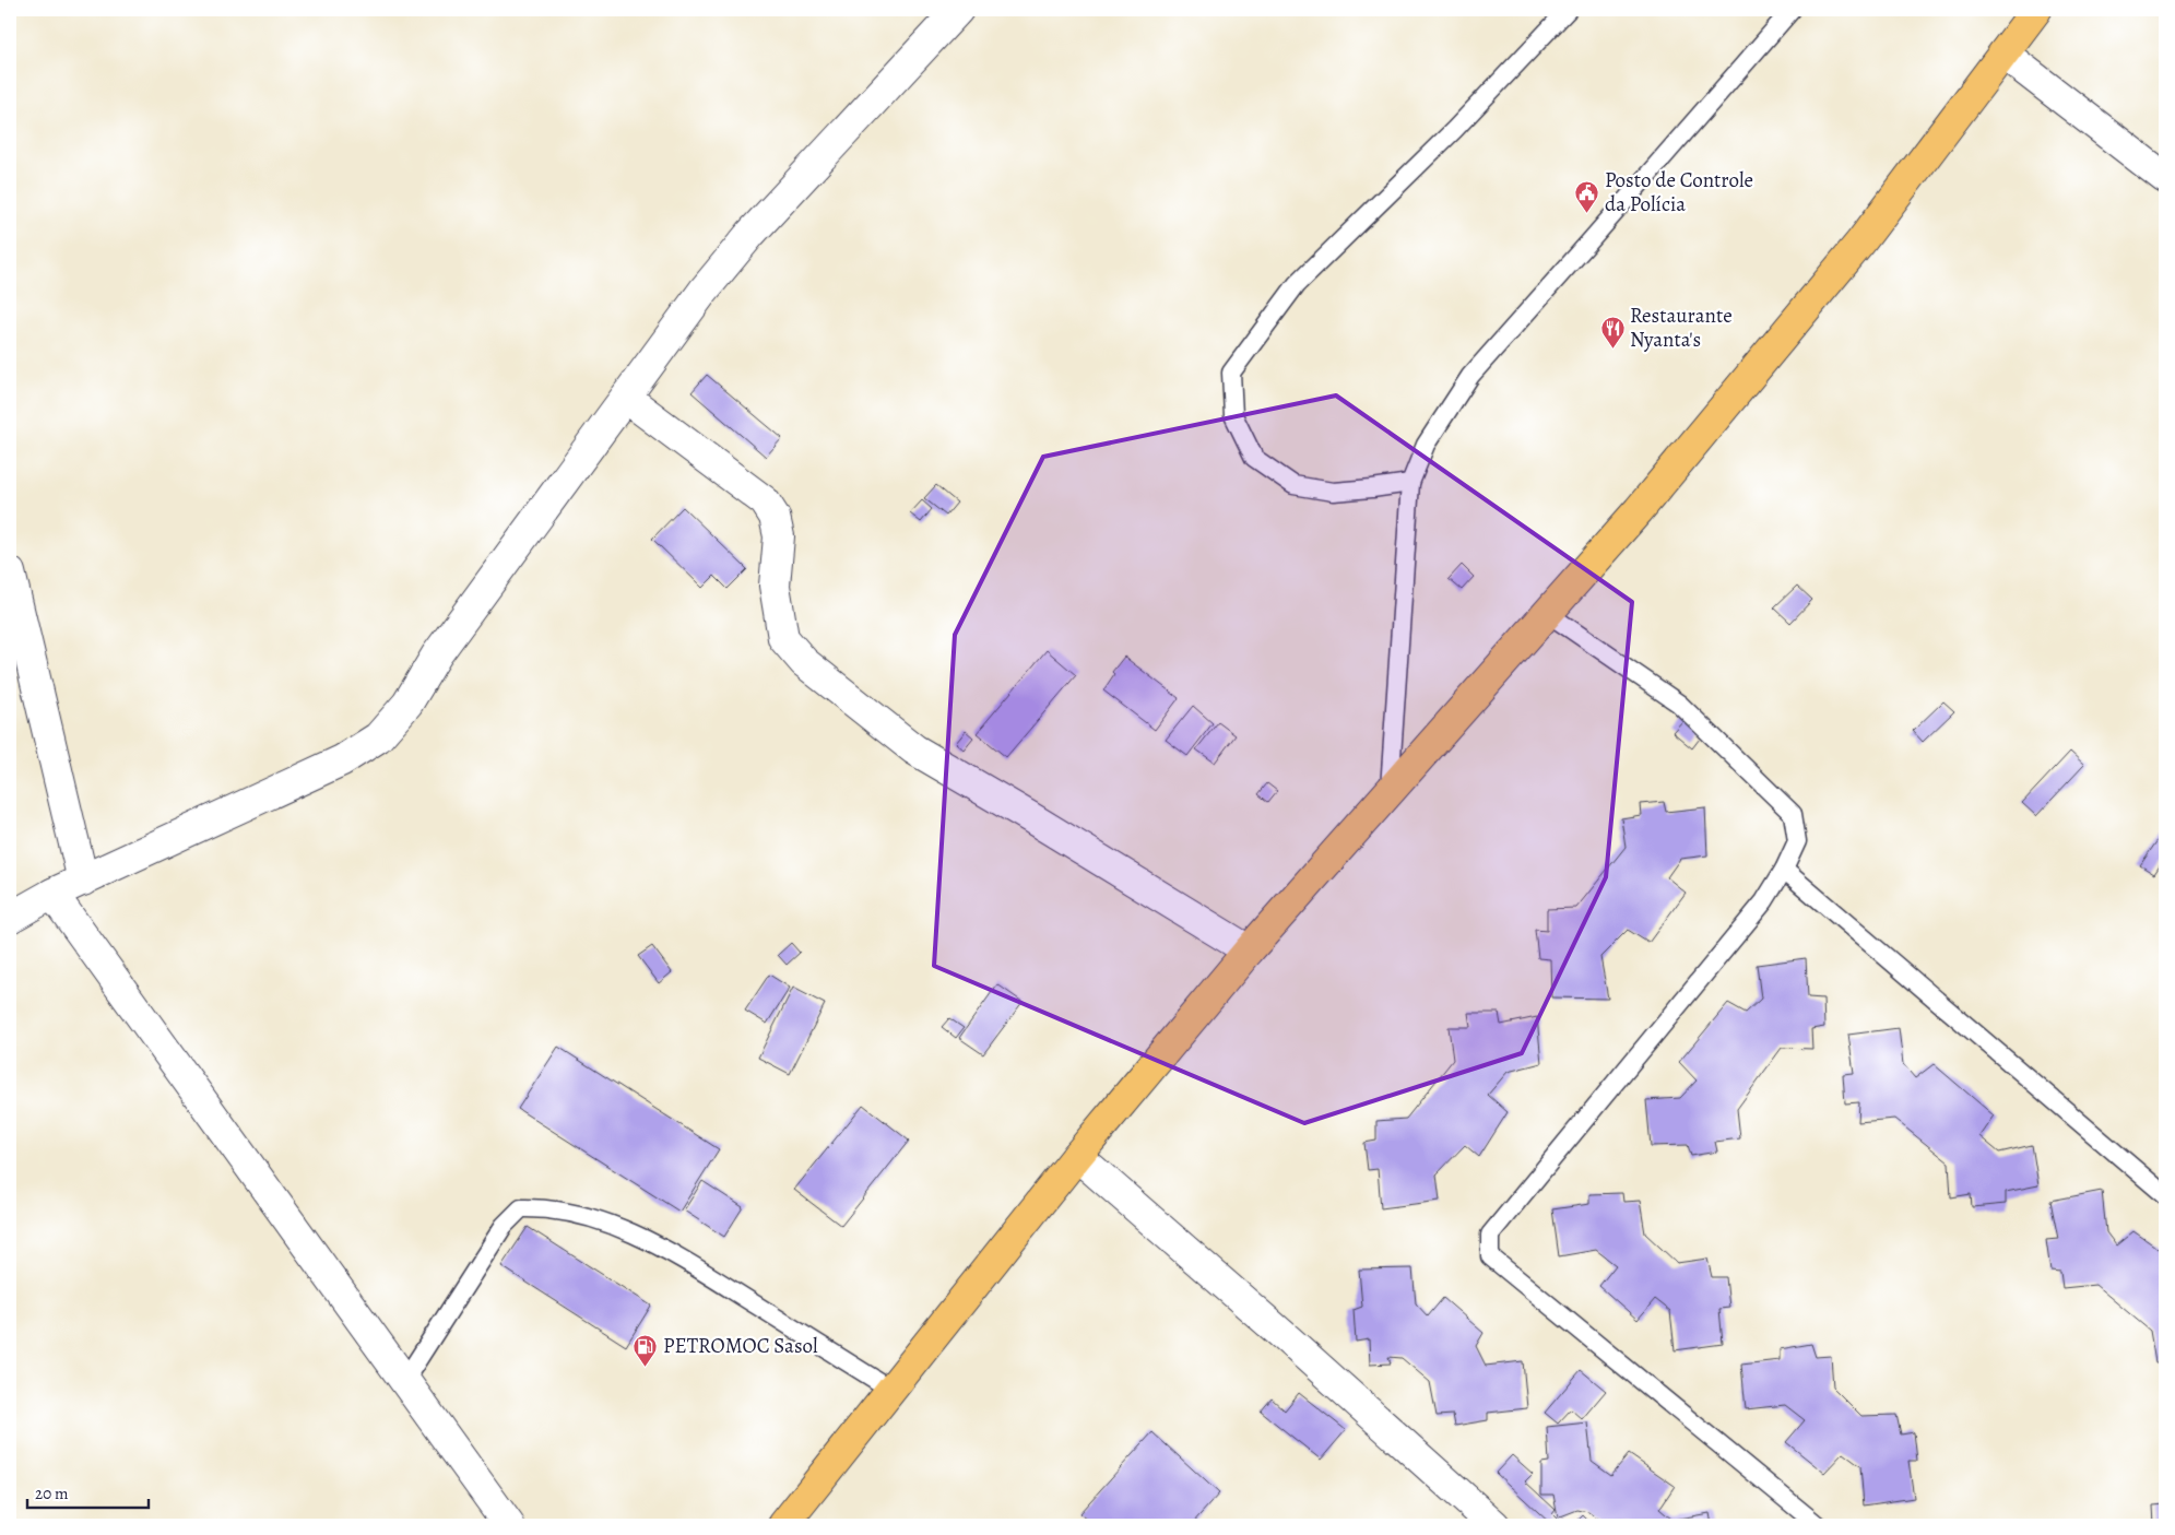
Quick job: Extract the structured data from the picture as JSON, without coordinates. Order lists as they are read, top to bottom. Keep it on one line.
{"places":{"public building":["Posto de Controle da Polícia"],"restaurant":["Restaurante Nyanta's"],"fuel station":["PETROMOC Sasol"]},"scale_bar":"20 m"}
